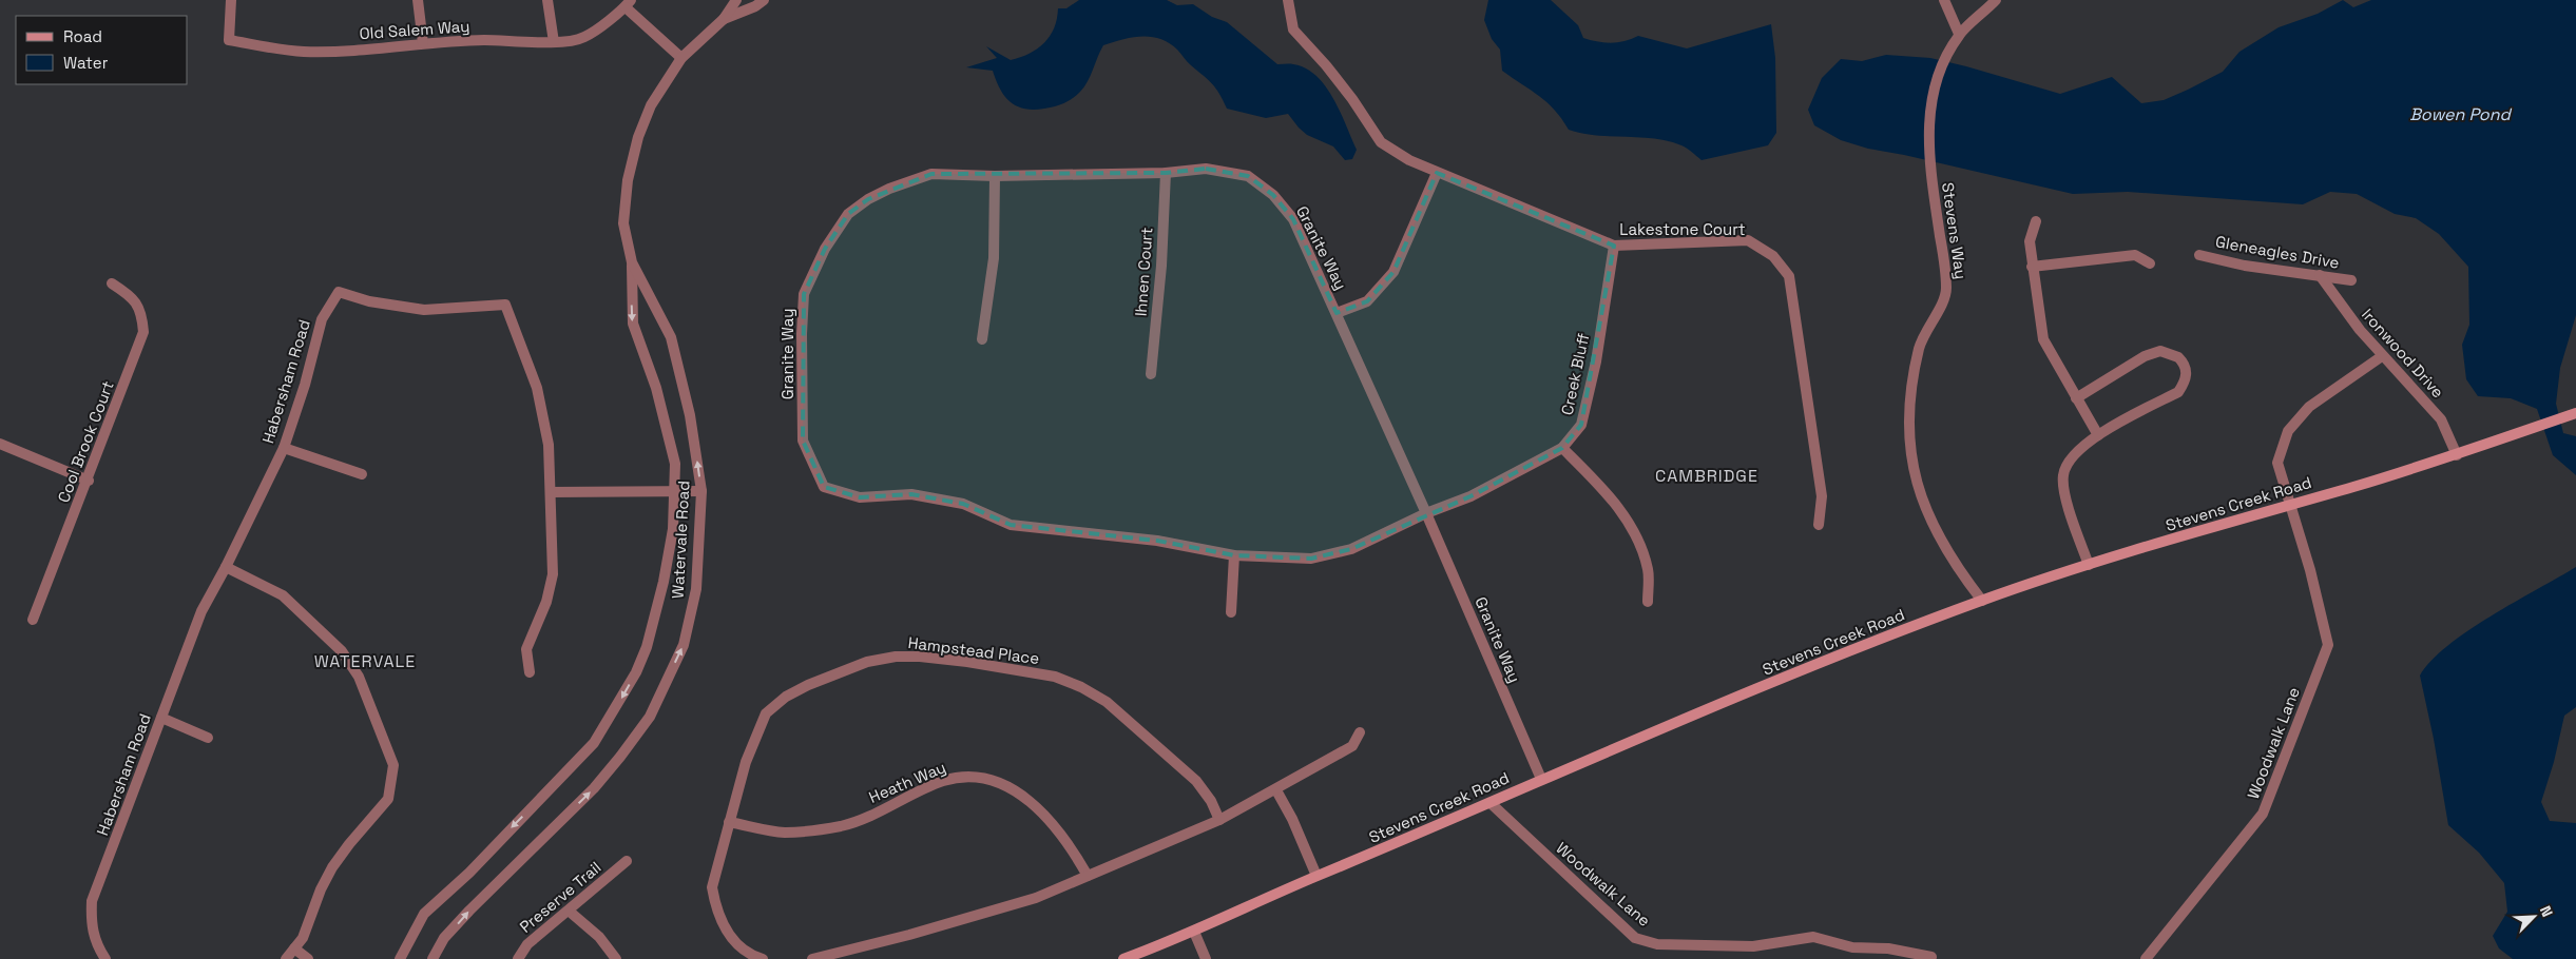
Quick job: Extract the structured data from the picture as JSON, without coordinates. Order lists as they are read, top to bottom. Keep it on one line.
{"streets":{"street":["Old Salem Way","Lakestone Court","Stevens Way","Granite Way","Gleneagles Drive","Ihnen Court","Ironwood Drive","Creek Bluff","Habersham Road","Cool Brook Court","Stevens Creek Road","Watervale Road","Hampstead Place","Woodwalk Lane","Heath Way","Preserve Trail"]},"crossings":[["Lakestone Court","Creek Bluff"],["Stevens Way","Stevens Creek Road"],["Granite Way","Ihnen Court"],["Granite Way","Creek Bluff"],["Granite Way","Stevens Creek Road"],["Gleneagles Drive","Ironwood Drive"],["Ironwood Drive","Stevens Creek Road"],["Ironwood Drive","Woodwalk Lane"],["Stevens Creek Road","Woodwalk Lane"],["Hampstead Place","Heath Way"]],"districts":["CAMBRIDGE","WATERVALE"],"water":["Bowen Pond"],"legend":["Road","Water"],"north":"top right"}
